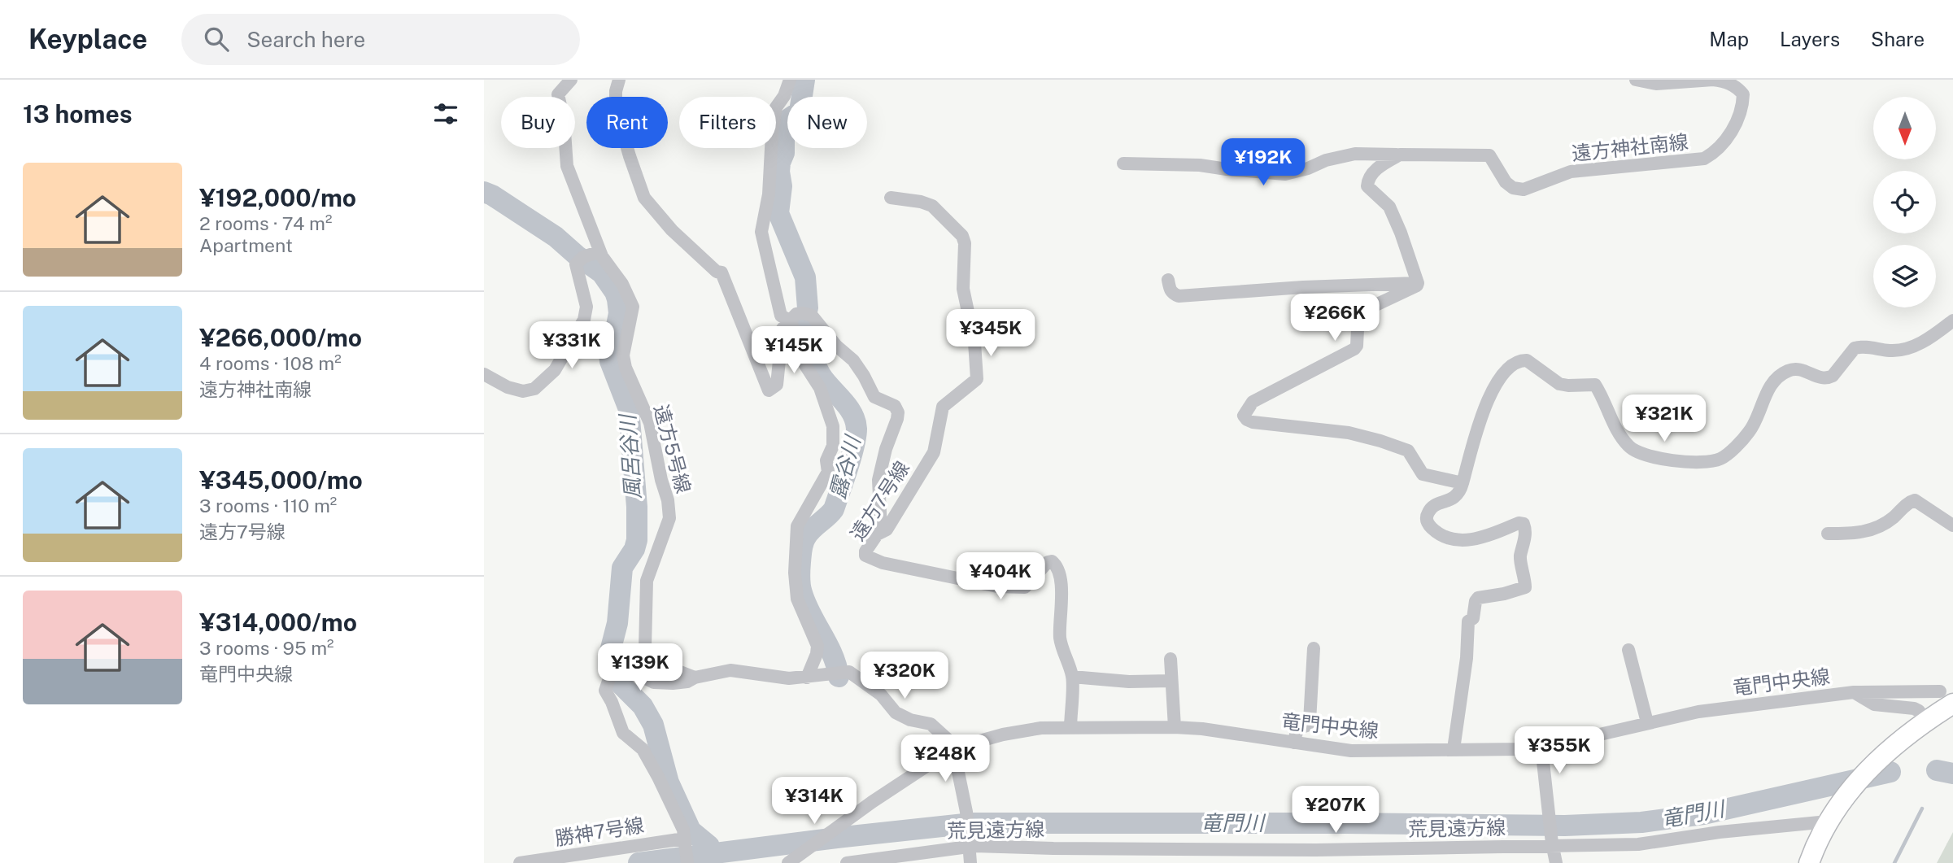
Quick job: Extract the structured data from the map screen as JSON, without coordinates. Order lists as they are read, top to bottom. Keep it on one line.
{"streets":{"street":["遠方神社南線","遠方5号線","遠方7号線","竜門中央線","荒見遠方線","勝神7号線"]},"crossings":[["遠方7号線","竜門中央線"]],"water":["風呂谷川","露谷川","竜門川"],"north":"bottom","page":{"header":"Keyplace","search":"Search here","nav":["Map","Layers","Share"],"heading":"13 homes","chip":["Buy","Rent","Filters","New"],"price":["¥192K","¥266K","¥345K","¥331K","¥145K","¥321K","¥404K","¥139K","¥320K","¥355K","¥248K","¥314K","¥207K"],"list":[{"name":"¥192,000/mo","note":"2 rooms · 74 m² · Apartment"},{"name":"¥266,000/mo","note":"4 rooms · 108 m² · 遠方神社南線"},{"name":"¥345,000/mo","note":"3 rooms · 110 m² · 遠方7号線"},{"name":"¥314,000/mo","note":"3 rooms · 95 m² · 竜門中央線"}]}}
